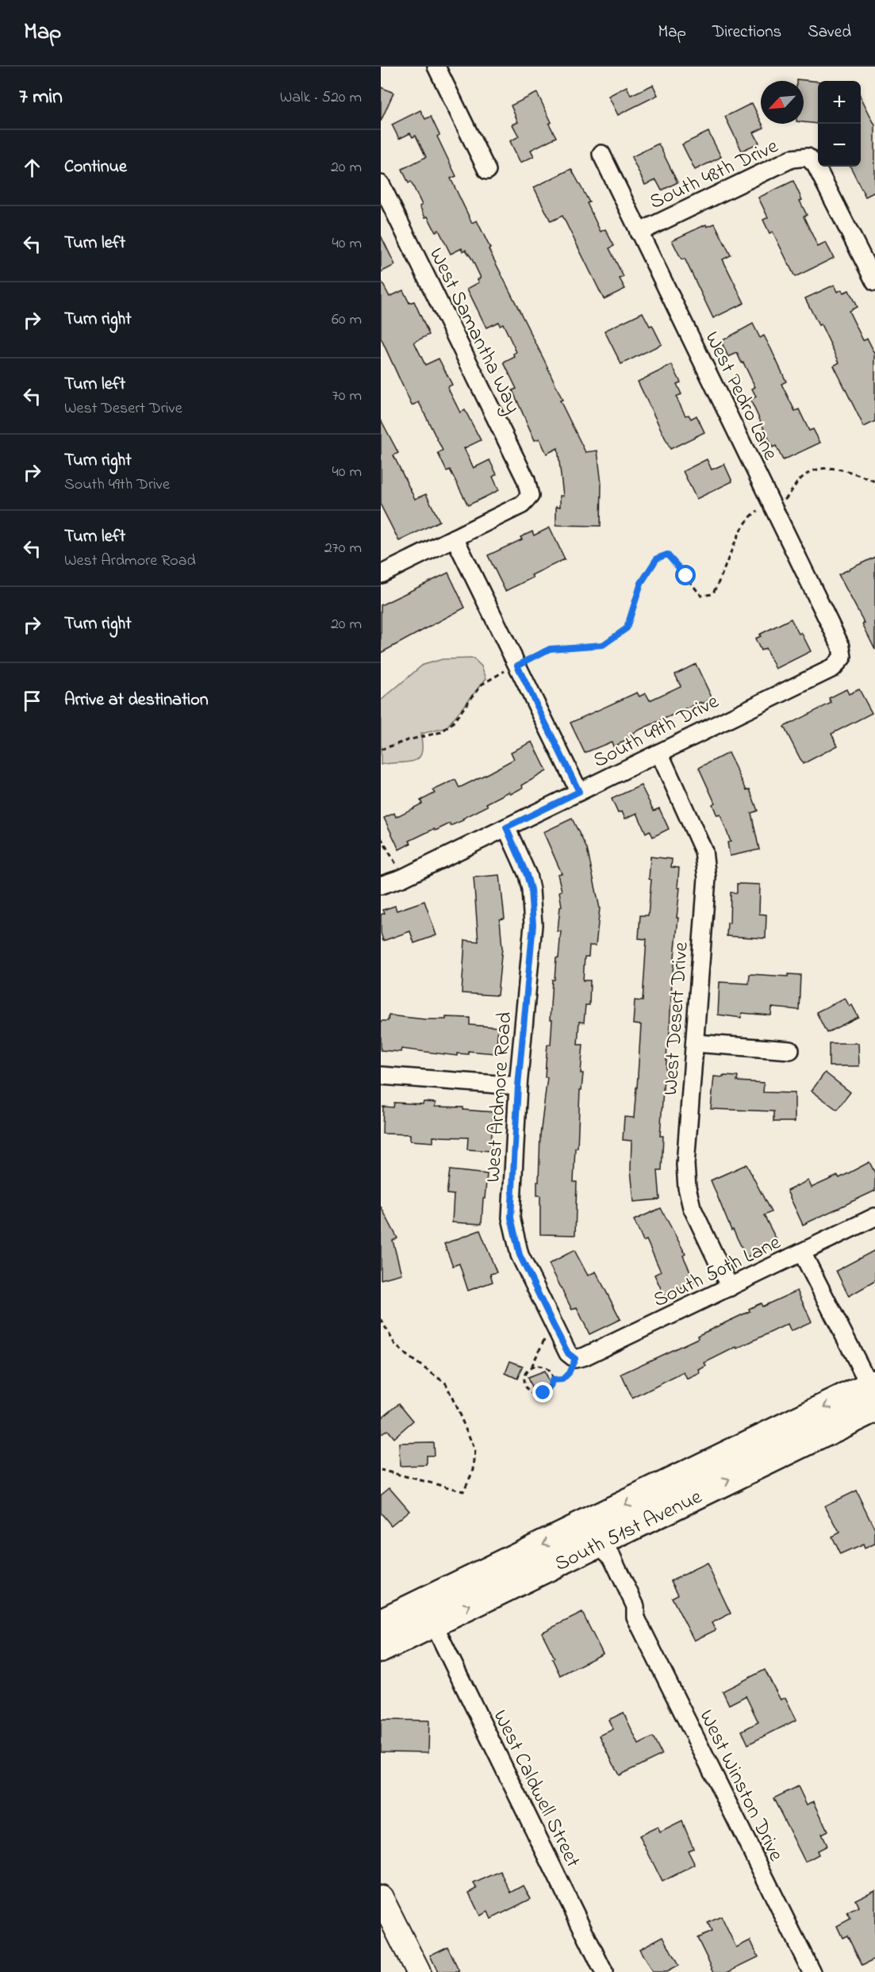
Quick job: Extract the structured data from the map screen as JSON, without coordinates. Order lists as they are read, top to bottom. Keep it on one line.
{"streets":{"main road":["South 51st Avenue"],"street":["South 48th Drive","West Samantha Way","West Pedro Lane","South 49th Drive","West Desert Drive","West Ardmore Road","South 50th Lane","West Winston Drive","West Caldwell Street"]},"crossings":[["South 48th Drive","West Pedro Lane"],["West Pedro Lane","South 49th Drive"],["South 49th Drive","West Desert Drive"],["South 49th Drive","West Ardmore Road"],["West Desert Drive","South 50th Lane"],["West Ardmore Road","South 50th Lane"],["South 51st Avenue","West Winston Drive"],["South 51st Avenue","West Caldwell Street"]],"north":"bottom left","page":{"header":"Map","nav":["Map","Directions","Saved"],"heading":["7 min","Walk · 520 m"],"map_buttons":["+","−"],"list":[["Continue","20 m"],["Turn left","40 m"],["Turn right","60 m"],["Turn left","West Desert Drive","70 m"],["Turn right","South 49th Drive","40 m"],["Turn left","West Ardmore Road","270 m"],["Turn right","20 m"],"Arrive at destination"]}}
